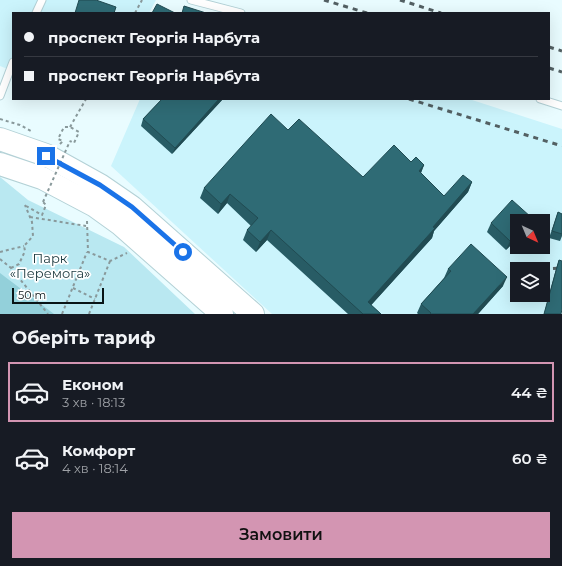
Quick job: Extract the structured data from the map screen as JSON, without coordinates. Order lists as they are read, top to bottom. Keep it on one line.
{"parks":["Парк «Перемога»"],"scale_bar":"50 m","north":"bottom right","page":{"banner":["проспект Георгія Нарбута","проспект Георгія Нарбута"],"scale":"50 m","heading":"Оберіть тариф","list":[{"name":"Економ","note":"3 хв · 18:13","value":"44 ₴"},{"name":"Комфорт","note":"4 хв · 18:14","value":"60 ₴"}],"buttons":"Замовити"}}
